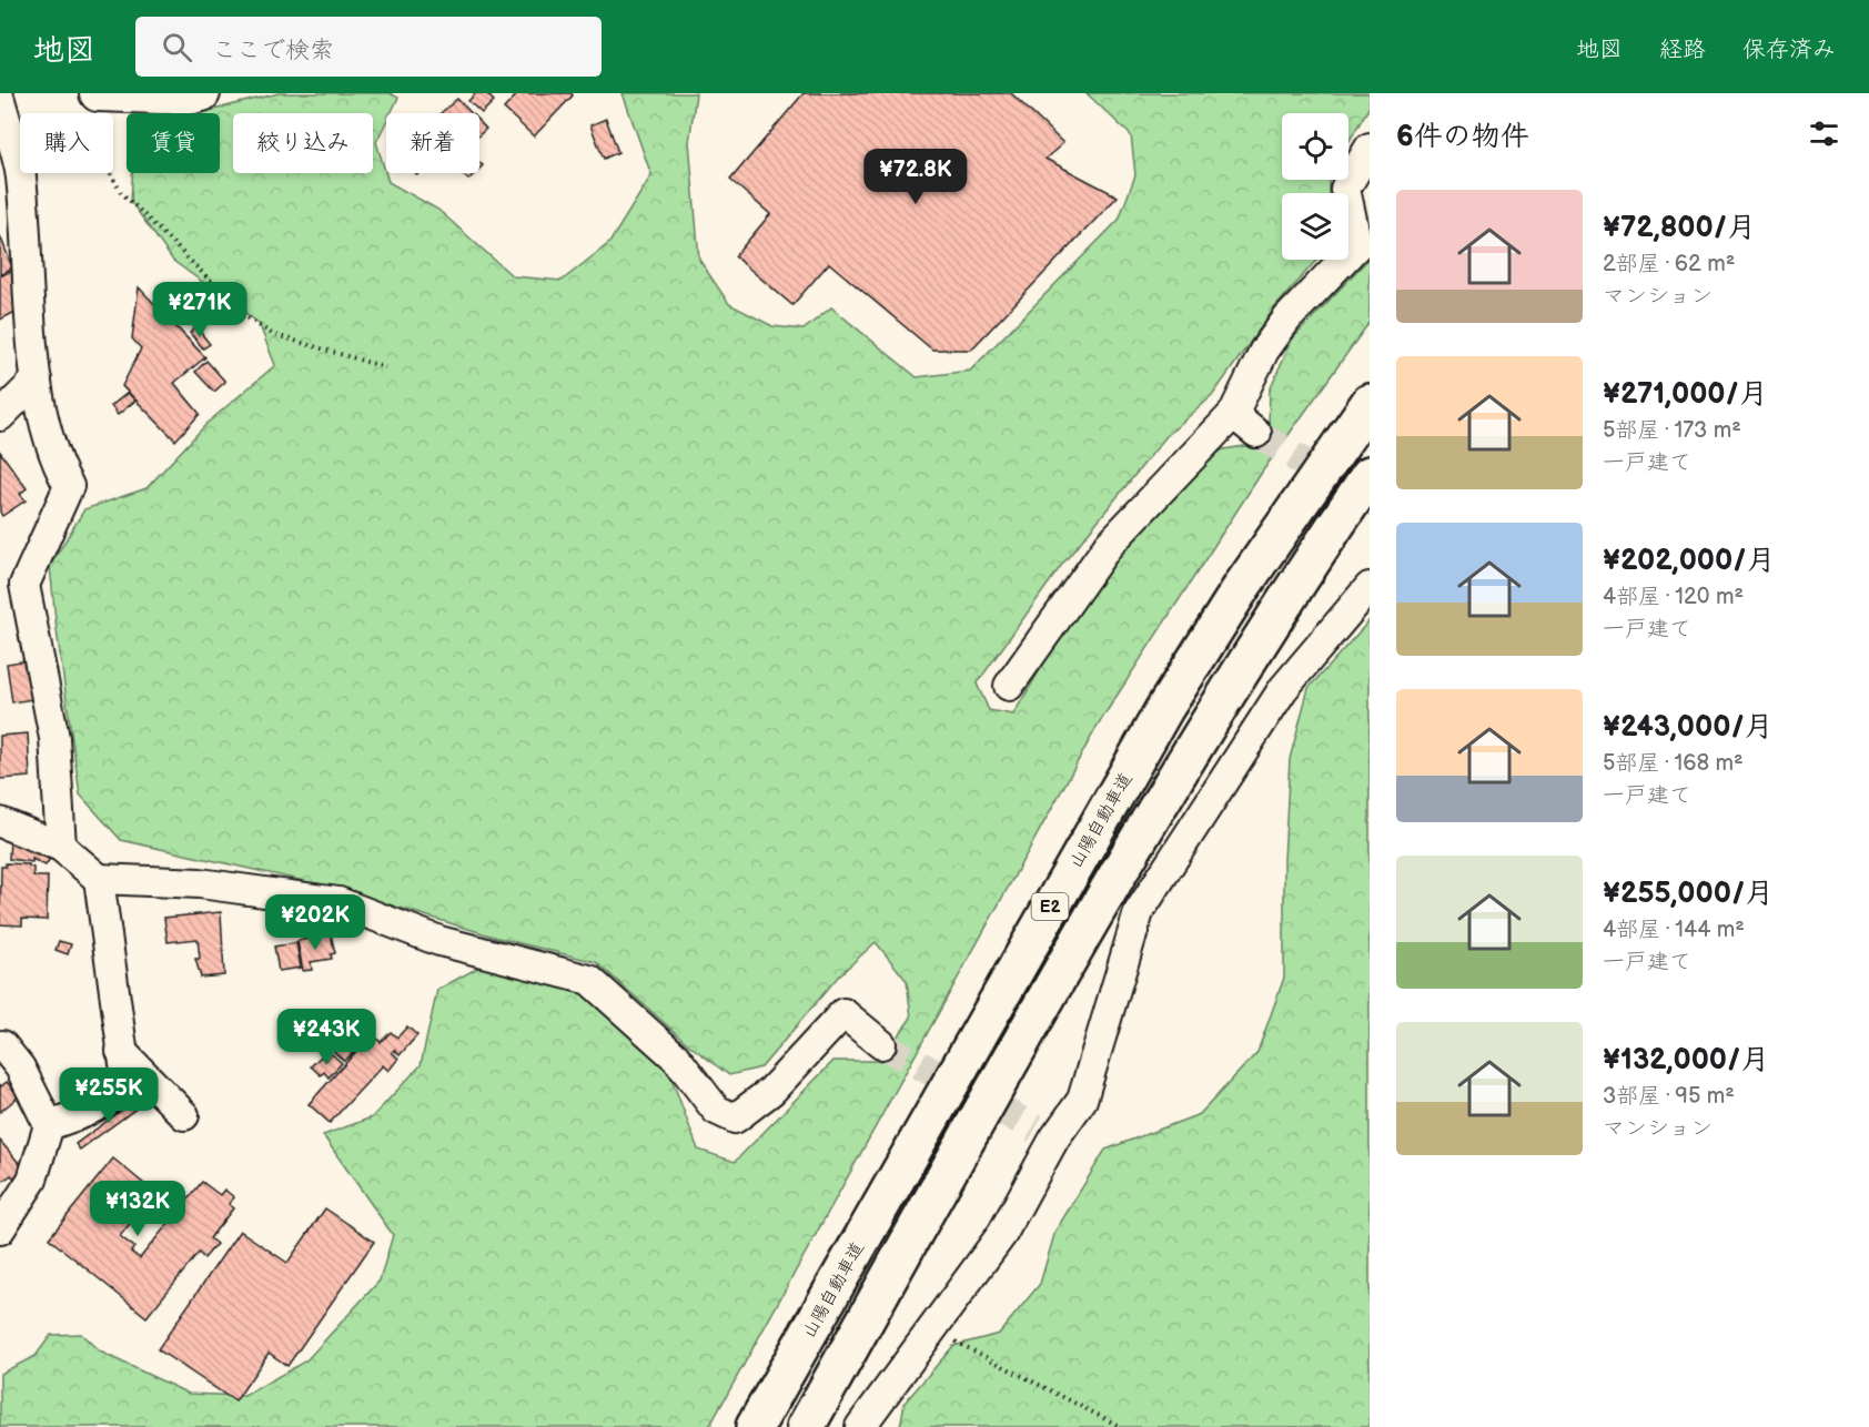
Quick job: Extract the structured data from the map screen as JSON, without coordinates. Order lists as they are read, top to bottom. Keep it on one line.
{"streets":{"highway":["山陽自動車道","E2"]},"page":{"header":"地図","search":"ここで検索","nav":["地図","経路","保存済み"],"heading":"6件の物件","chip":["購入","賃貸","絞り込み","新着"],"price":["¥72.8K","¥271K","¥202K","¥243K","¥255K","¥132K"],"list":[{"name":"¥72,800/月","note":"2部屋 · 62 m² · マンション"},{"name":"¥271,000/月","note":"5部屋 · 173 m² · 一戸建て"},{"name":"¥202,000/月","note":"4部屋 · 120 m² · 一戸建て"},{"name":"¥243,000/月","note":"5部屋 · 168 m² · 一戸建て"},{"name":"¥255,000/月","note":"4部屋 · 144 m² · 一戸建て"},{"name":"¥132,000/月","note":"3部屋 · 95 m² · マンション"}]}}
